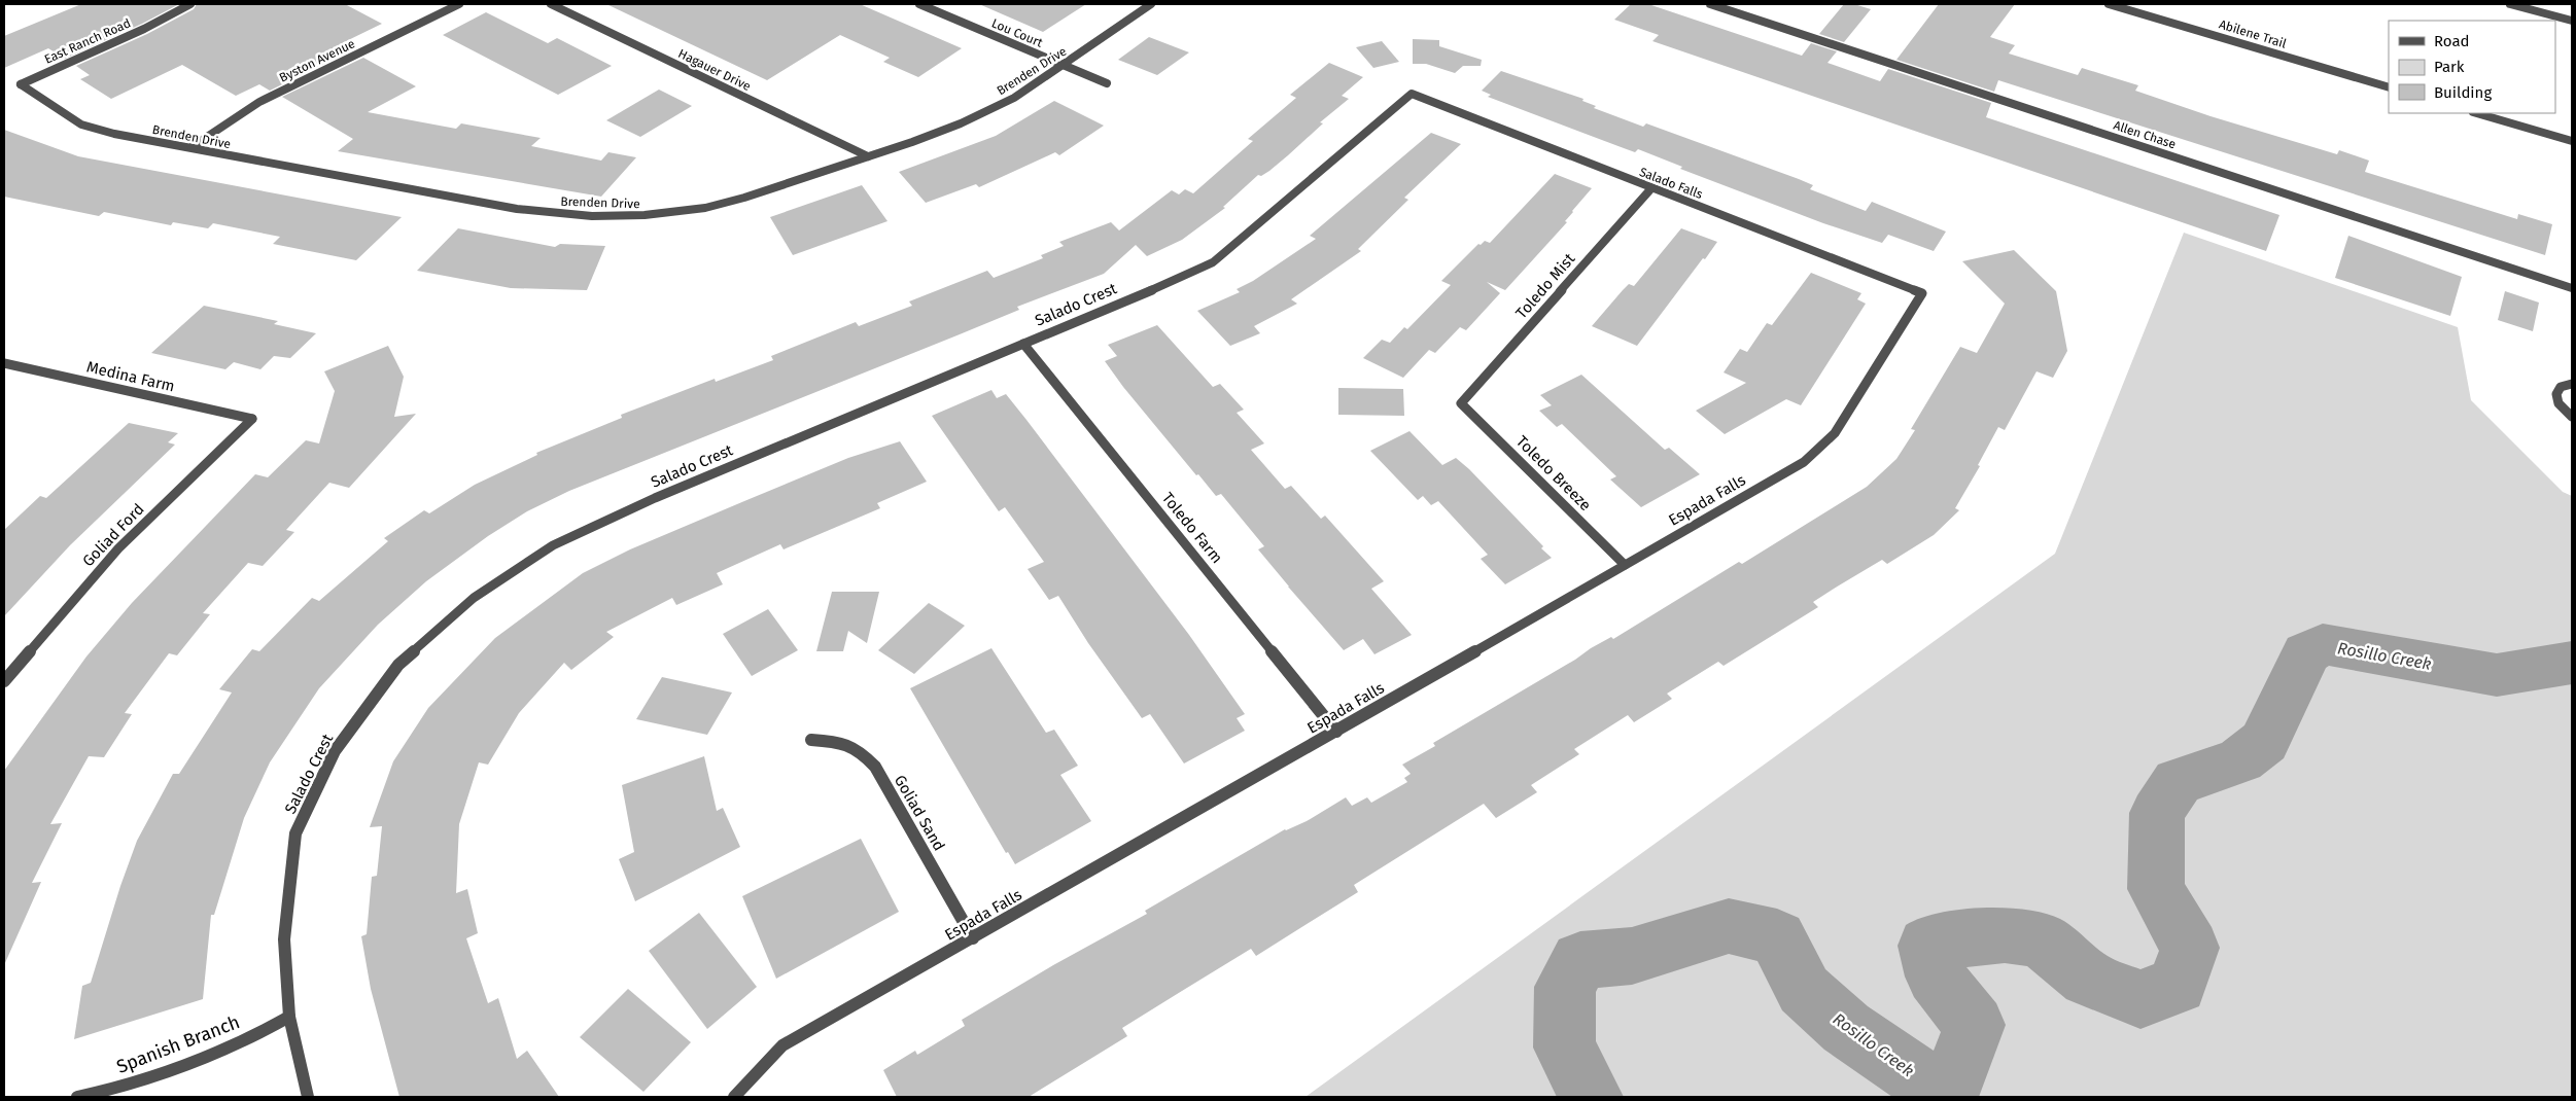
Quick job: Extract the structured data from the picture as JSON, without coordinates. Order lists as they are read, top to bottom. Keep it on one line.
{"streets":{"street":["Lou Court","Abilene Trail","East Ranch Road","Byston Avenue","Hagauer Drive","Brenden Drive","Allen Chase","Salado Falls","Toledo Mist","Salado Crest","Medina Farm","Toledo Breeze","Espada Falls","Toledo Farm","Goliad Ford","Goliad Sand","Spanish Branch"]},"crossings":[["Lou Court","Brenden Drive"],["East Ranch Road","Brenden Drive"],["Byston Avenue","Brenden Drive"],["Hagauer Drive","Brenden Drive"],["Salado Falls","Toledo Mist"],["Salado Falls","Salado Crest"],["Salado Falls","Espada Falls"],["Toledo Mist","Toledo Breeze"],["Salado Crest","Toledo Farm"],["Salado Crest","Spanish Branch"],["Medina Farm","Goliad Ford"],["Toledo Breeze","Espada Falls"],["Espada Falls","Toledo Farm"],["Espada Falls","Goliad Sand"]],"water":["Rosillo Creek"],"legend":["Road","Park","Building"]}
